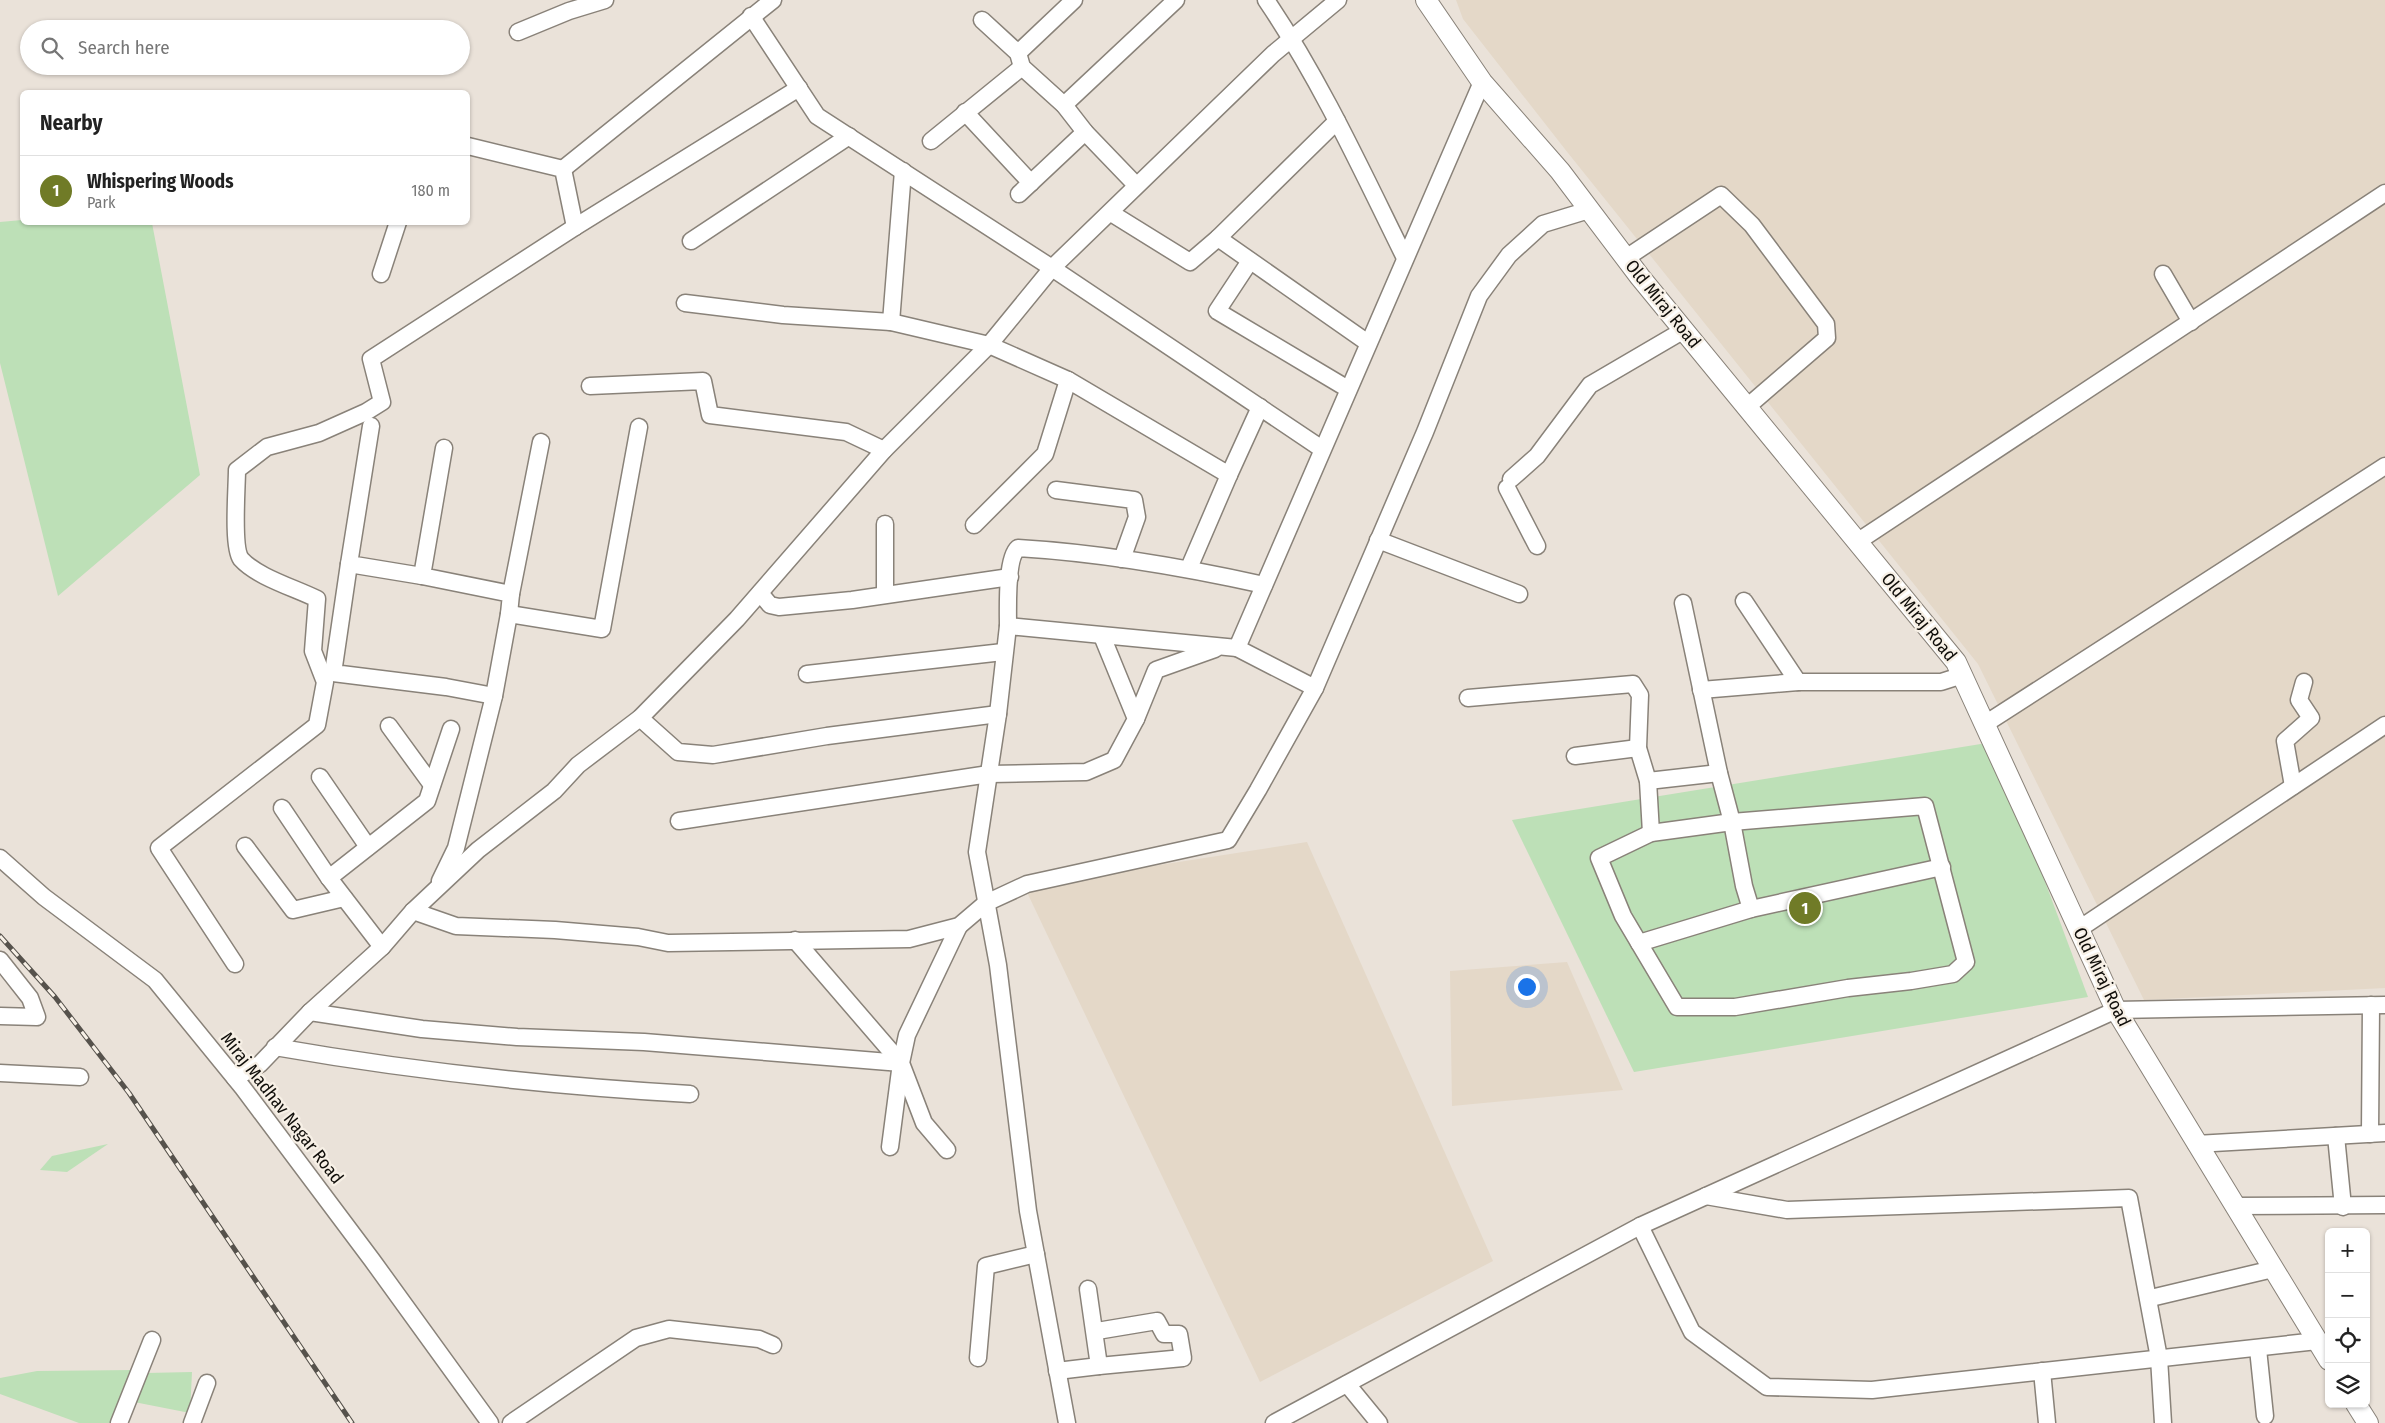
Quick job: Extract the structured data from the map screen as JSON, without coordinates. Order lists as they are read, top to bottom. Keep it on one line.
{"streets":{"main road":["Old Miraj Road"],"street":["Miraj Madhav Nagar Road"]},"page":{"search":"Search here","heading":"Nearby","list":[{"mark":"1","name":"Whispering Woods","note":"Park","value":"180 m"}],"pins":"1","map_buttons":["+","−"]}}
